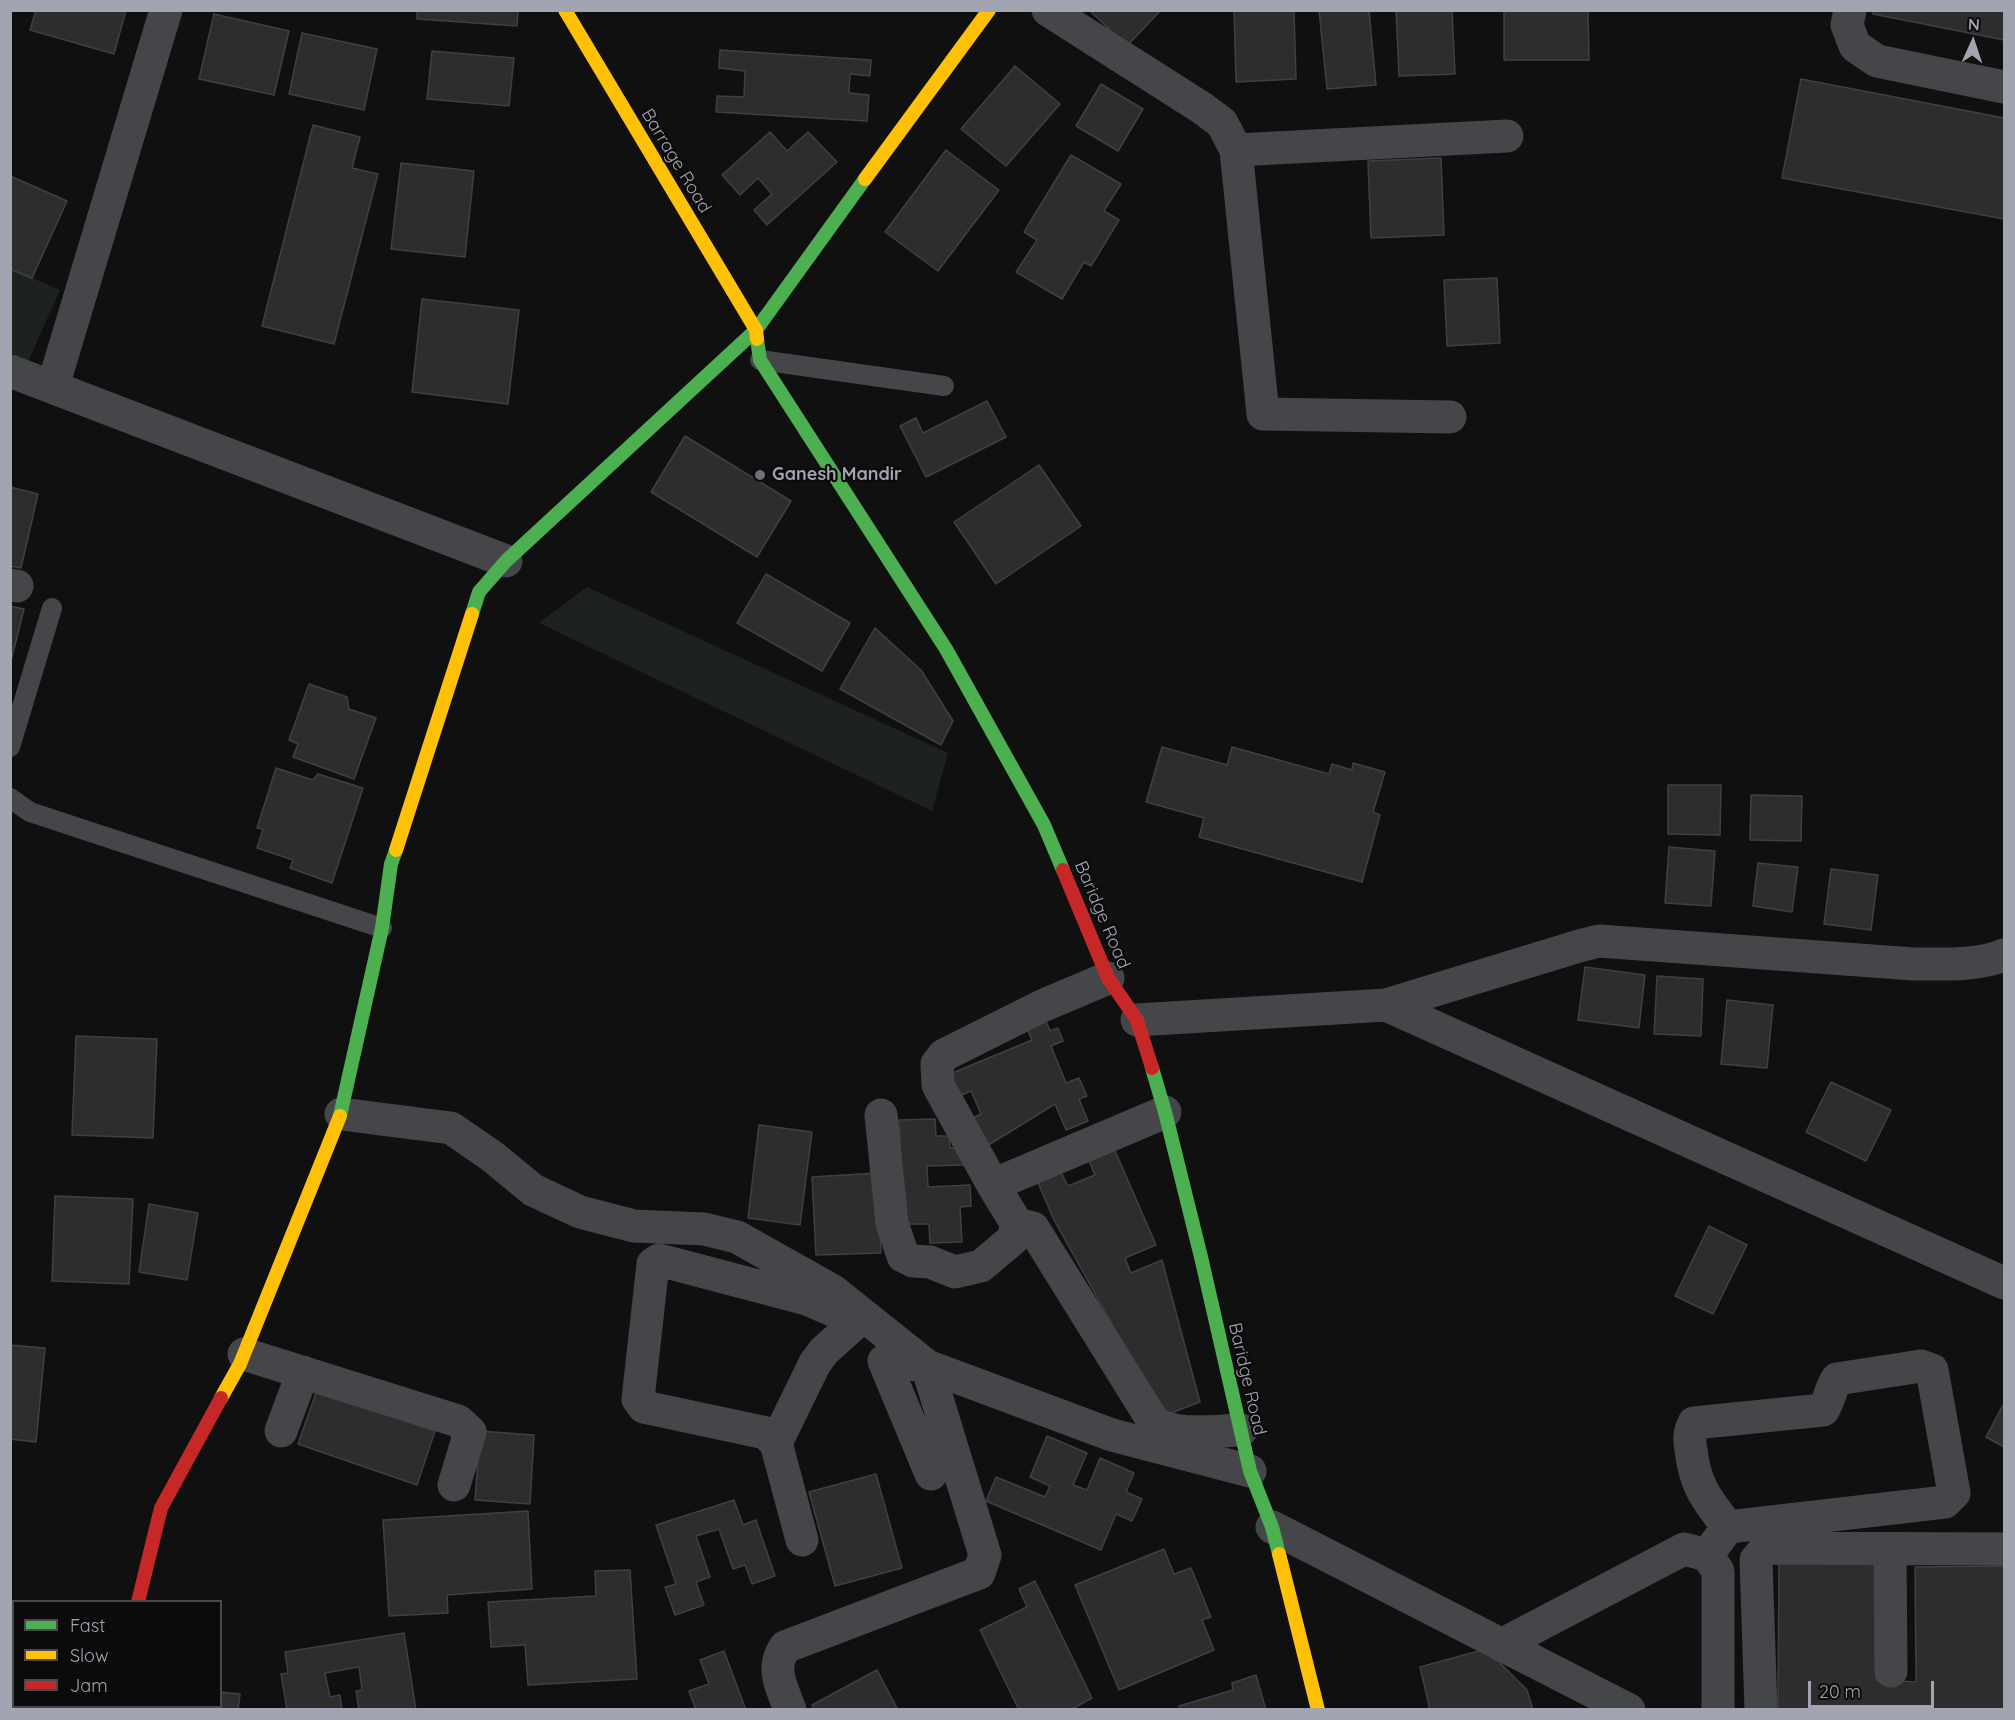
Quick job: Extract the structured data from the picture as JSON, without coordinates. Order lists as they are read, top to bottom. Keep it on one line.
{"streets":{"street":["Barrage Road","Baridge Road"]},"crossings":[["Barrage Road","Baridge Road"]],"places":["Ganesh Mandir"],"legend":["Fast","Slow","Jam"],"scale_bar":"20 m","north":"top"}
